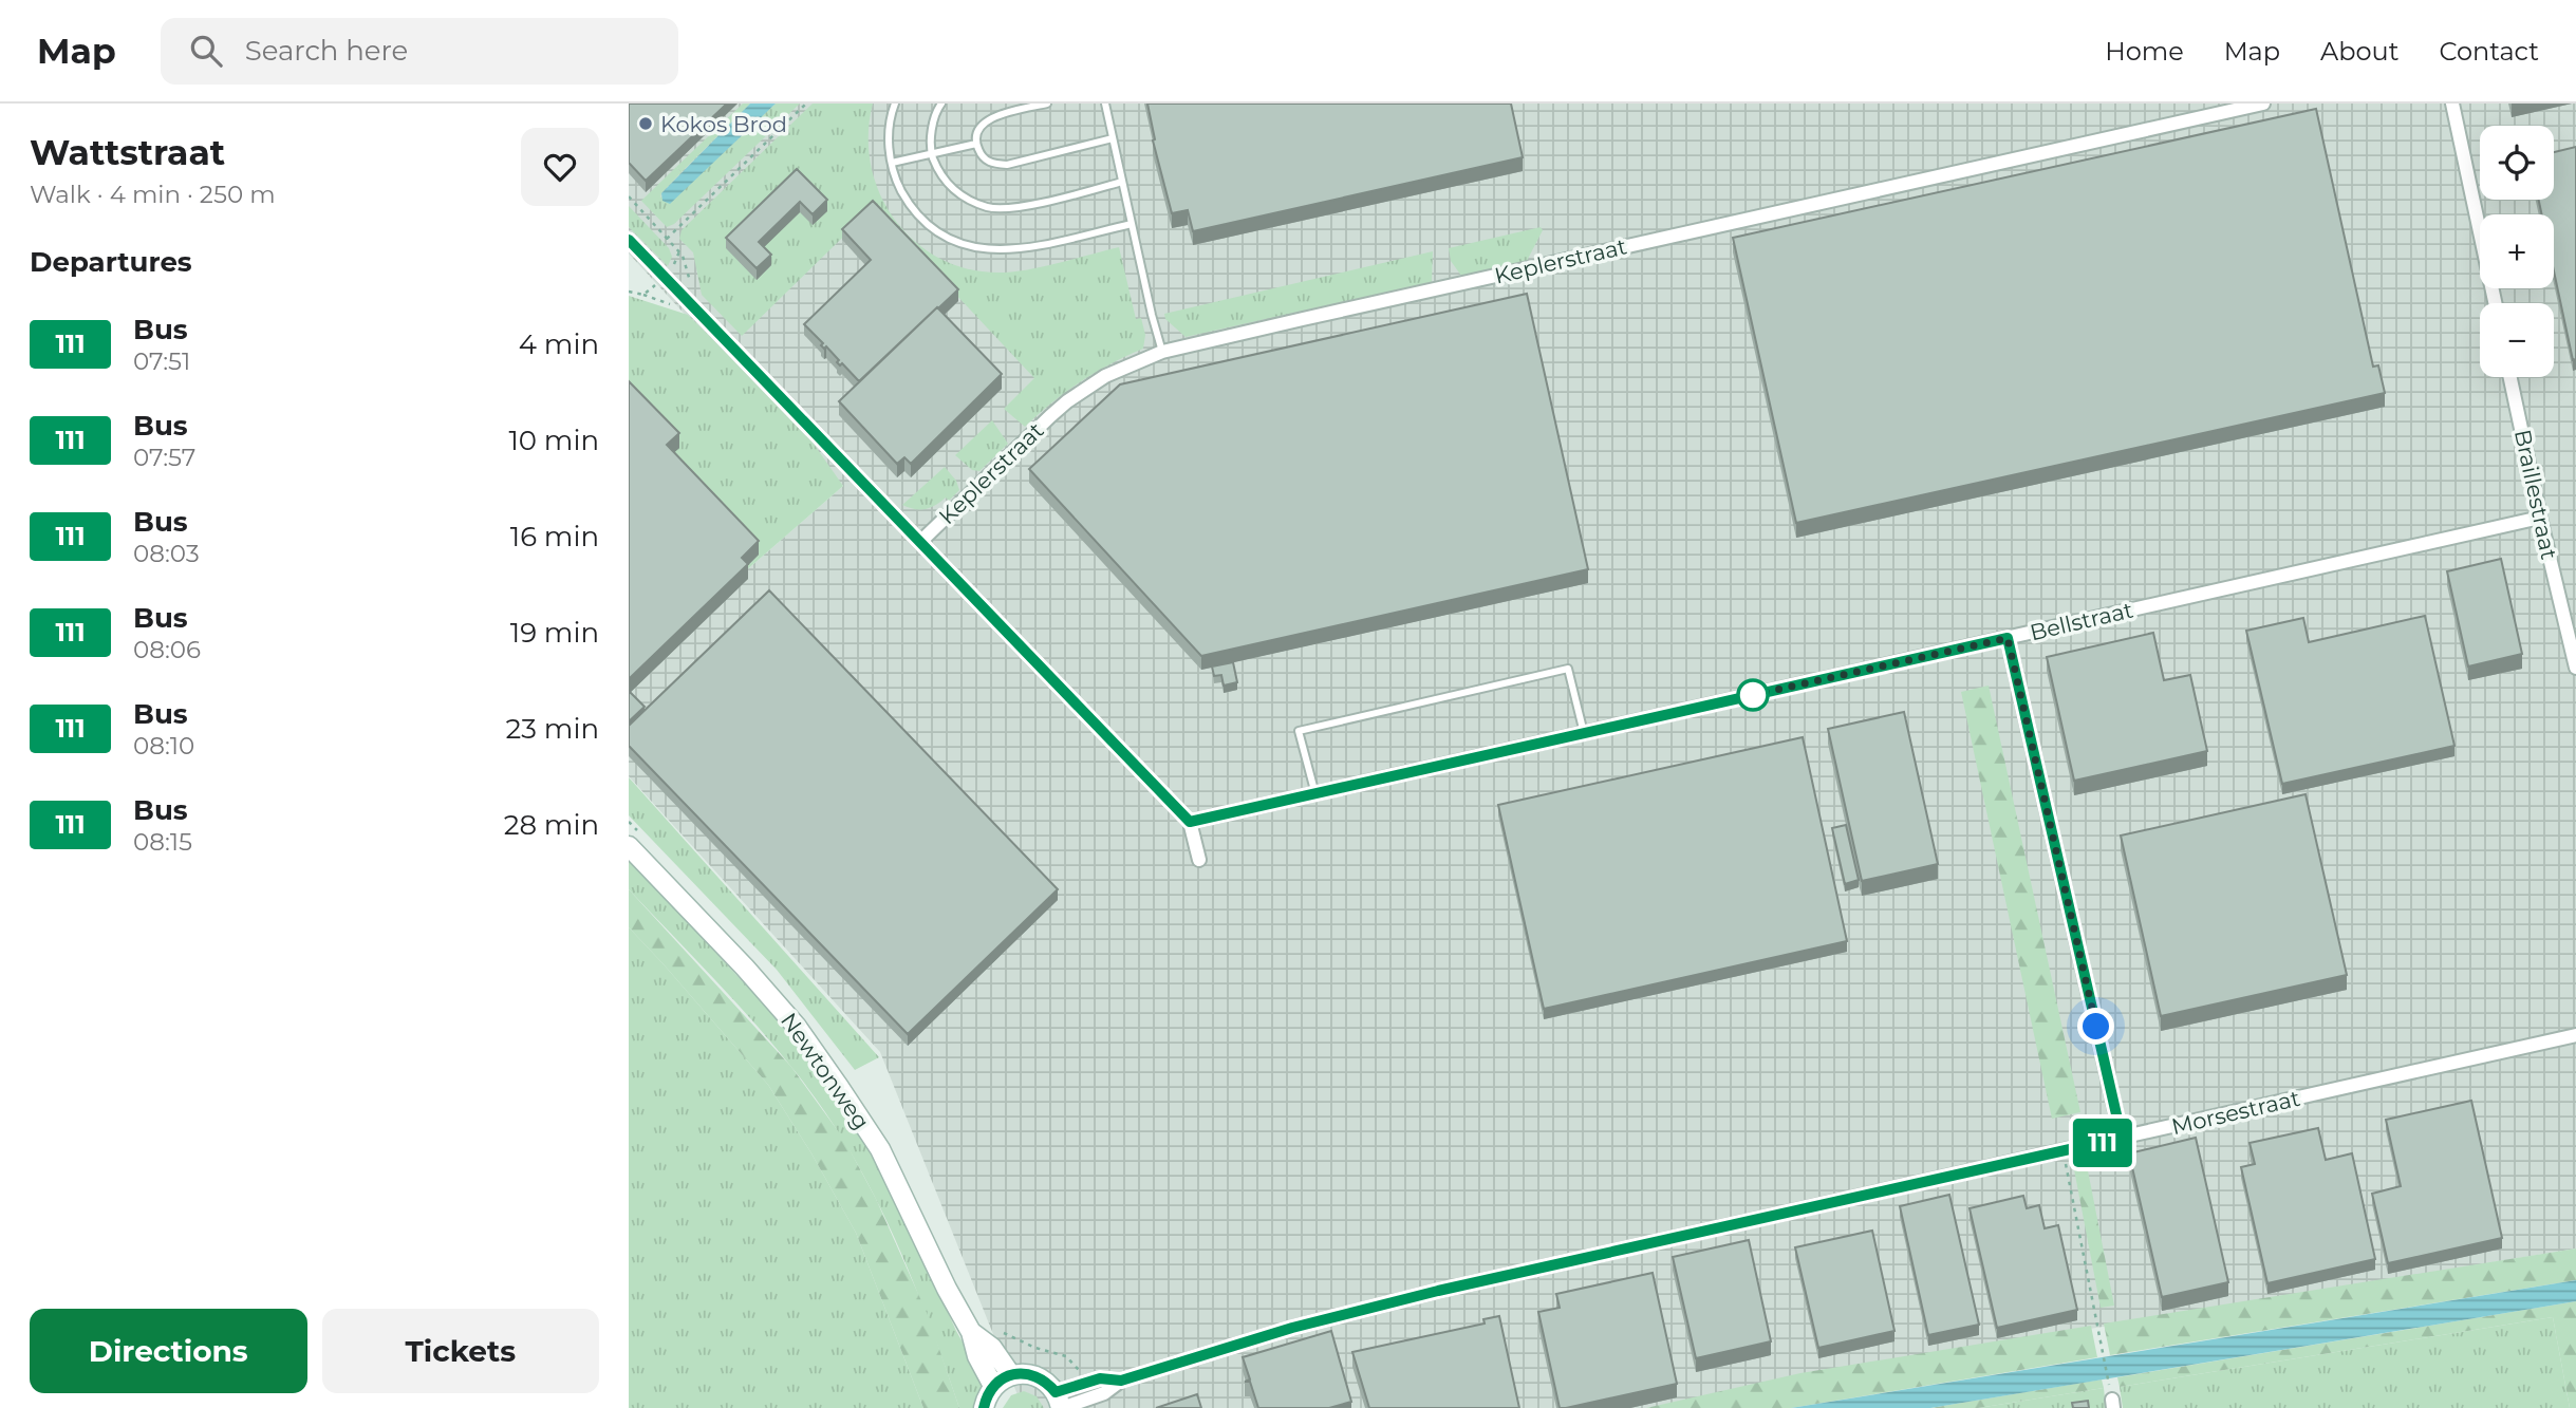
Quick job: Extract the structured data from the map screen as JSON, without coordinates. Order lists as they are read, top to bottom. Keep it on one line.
{"streets":{"main road":["Newtonweg"],"street":["Keplerstraat","Braillestraat","Bellstraat","Morsestraat"]},"crossings":[["Braillestraat","Bellstraat"]],"places":["Kokos Brod"],"lines":["bus line 111"],"page":{"header":"Map","search":"Search here","nav":["Home","Map","About","Contact"],"heading":[["Wattstraat","Walk · 4 min · 250 m"],"Departures"],"on_map":"111","map_buttons":["+","−"],"list":[{"mark":"111","name":"Bus","note":"07:51","value":"4 min"},{"mark":"111","name":"Bus","note":"07:57","value":"10 min"},{"mark":"111","name":"Bus","note":"08:03","value":"16 min"},{"mark":"111","name":"Bus","note":"08:06","value":"19 min"},{"mark":"111","name":"Bus","note":"08:10","value":"23 min"},{"mark":"111","name":"Bus","note":"08:15","value":"28 min"}],"buttons":["Directions","Tickets"]}}
